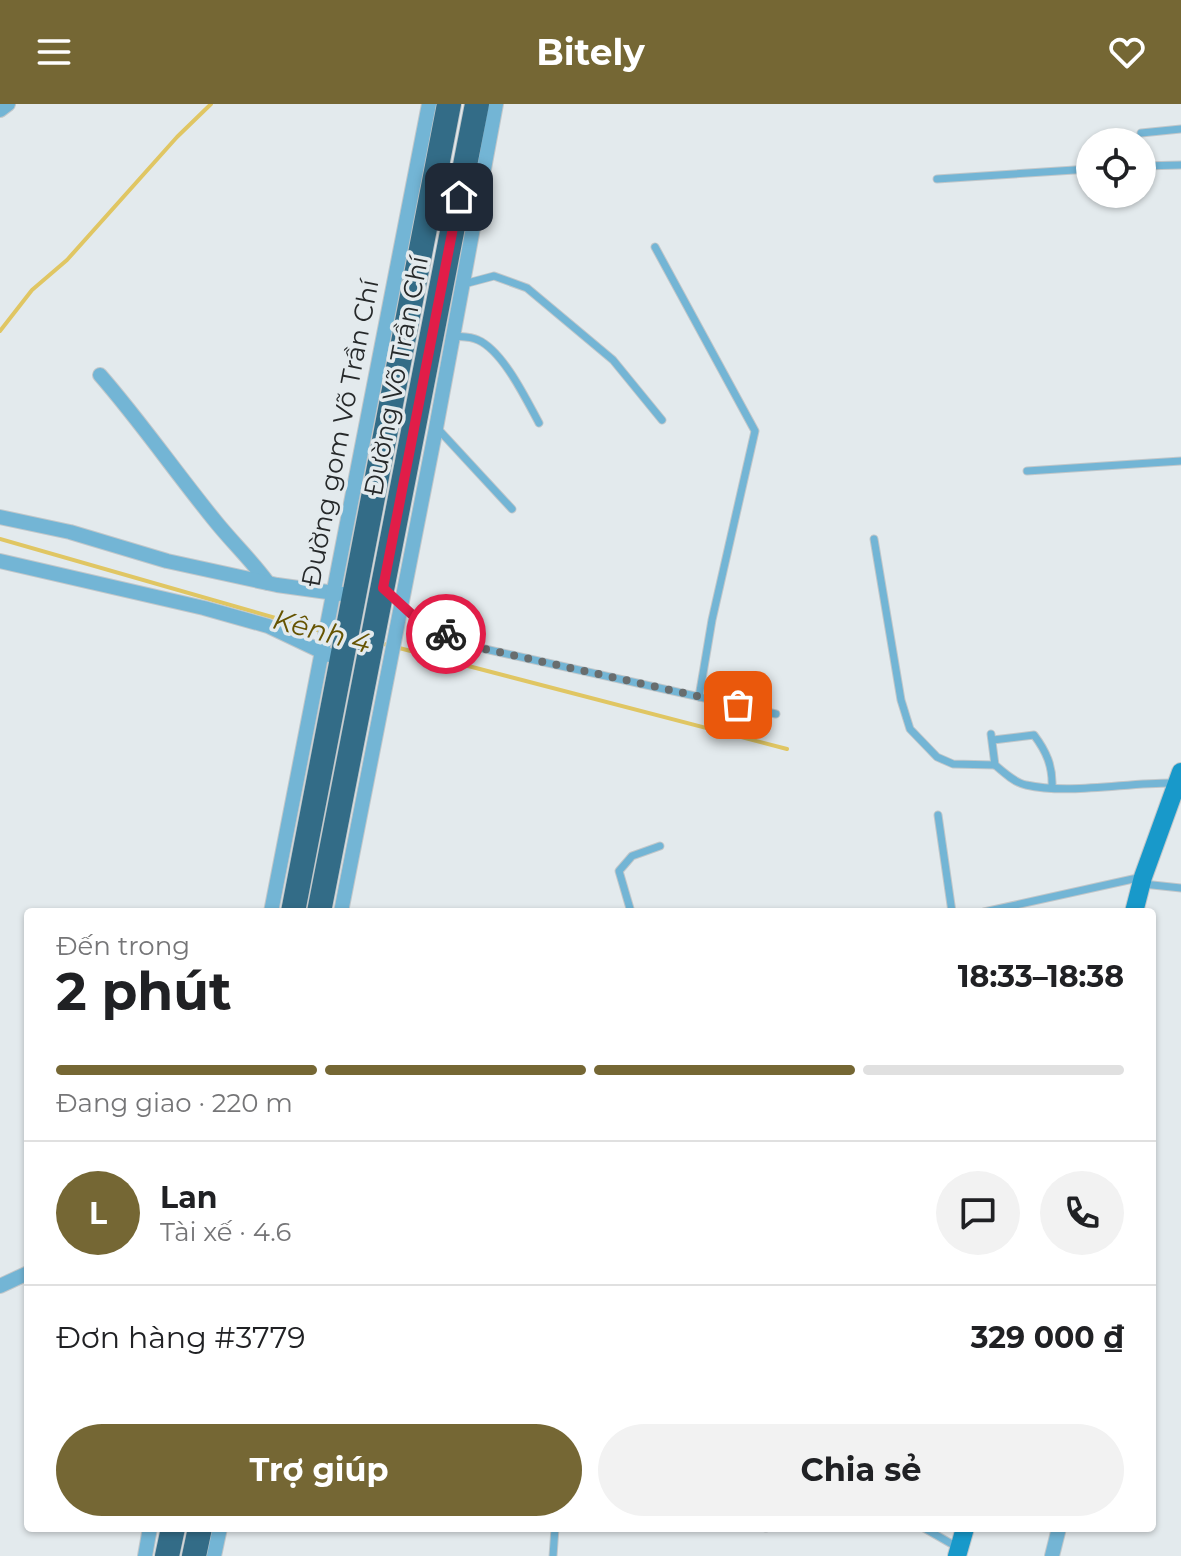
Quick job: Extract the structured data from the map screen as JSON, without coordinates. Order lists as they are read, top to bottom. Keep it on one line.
{"streets":{"highway":["Đường Võ Trần Chí"],"street":["Đường gom Võ Trần Chí"]},"crossings":[["Đường Võ Trần Chí","Đường gom Võ Trần Chí"]],"water":["Kênh 4"],"page":{"header":"Bitely","heading":["2 phút","Đến trong","18:33–18:38"],"panel":["Lan","Tài xế · 4.6","Đơn hàng #3779","329 000 ₫"],"bar":"Đang giao · 220 m","round":"L","buttons":["Trợ giúp","Chia sẻ"]}}
